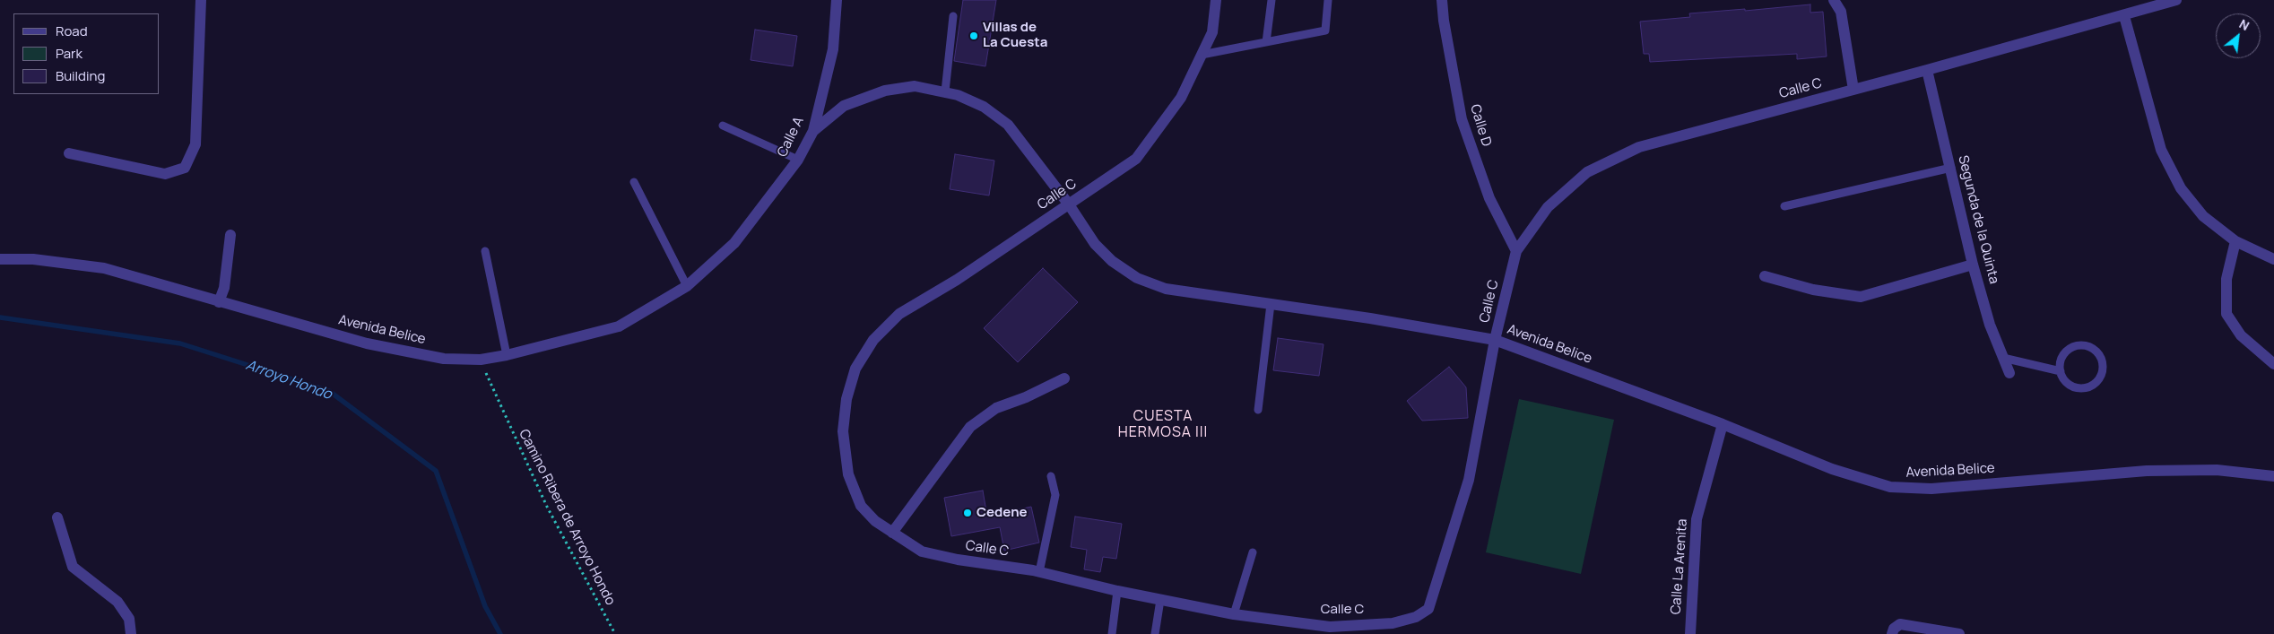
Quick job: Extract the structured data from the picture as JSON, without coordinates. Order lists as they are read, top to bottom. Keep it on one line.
{"streets":{"street":["Calle C","Calle D","Calle A","Segunda de la Quinta","Avenida Belice","Calle La Arenita"],"path":["Camino Ribera de Arroyo Hondo"]},"crossings":[["Calle C","Calle D"],["Calle C","Segunda de la Quinta"],["Calle C","Avenida Belice"],["Calle A","Avenida Belice"],["Avenida Belice","Camino Ribera de Arroyo Hondo"],["Avenida Belice","Calle La Arenita"]],"districts":["CUESTA HERMOSA III"],"water":["Arroyo Hondo"],"places":["Villas de La Cuesta","Cedene"],"legend":["Road","Park","Building"],"north":"top right"}
